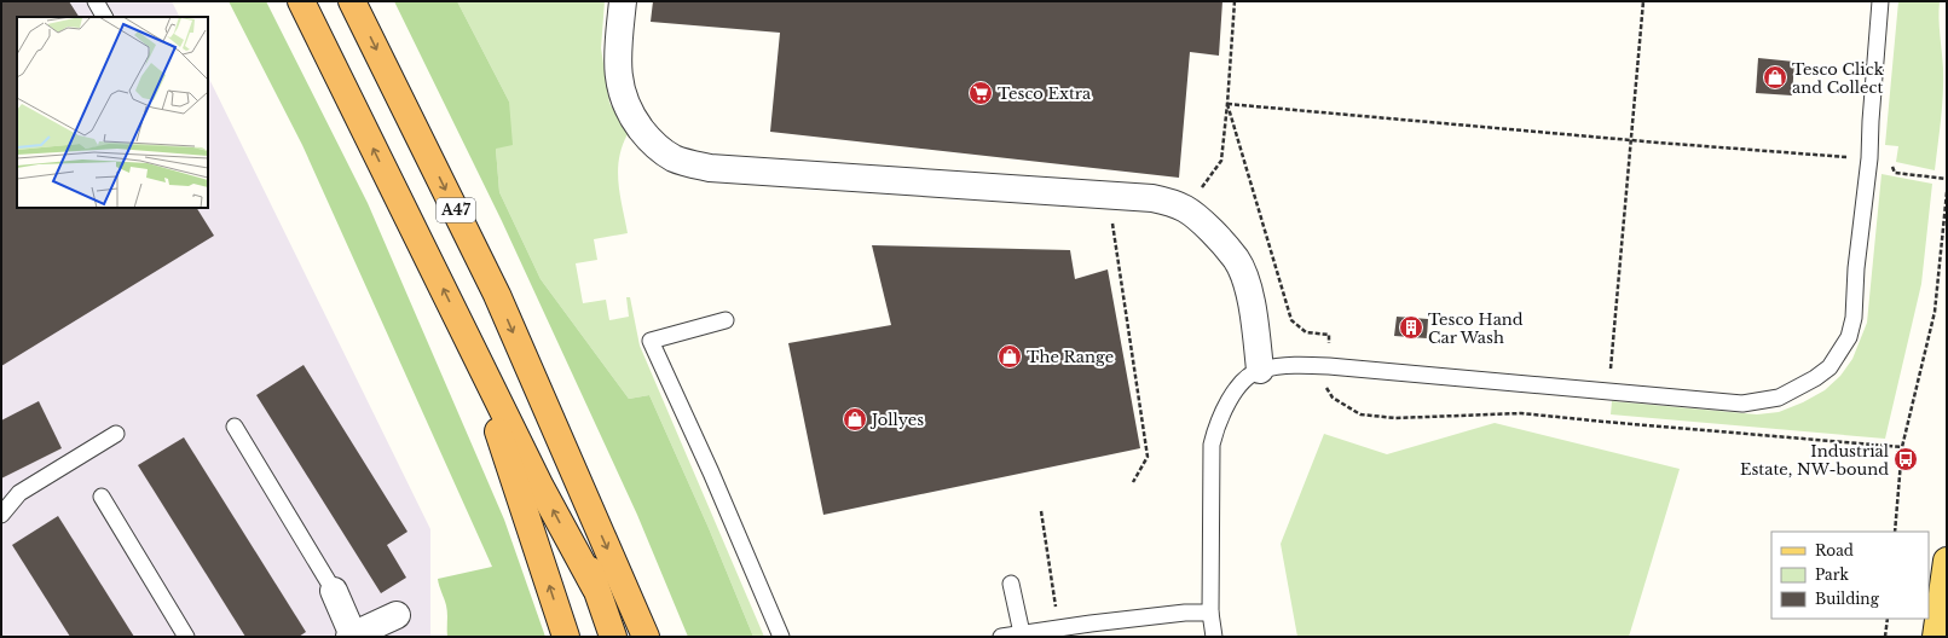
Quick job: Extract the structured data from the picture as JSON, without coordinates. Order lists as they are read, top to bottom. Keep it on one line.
{"streets":{"highway":["A47"]},"places":{"shop":["Tesco Click and Collect","The Range","Jollyes"],"supermarket":["Tesco Extra"],"building":["Tesco Hand Car Wash"],"bus stop":["Industrial Estate, NW-bound"]},"legend":["Road","Park","Building"]}
